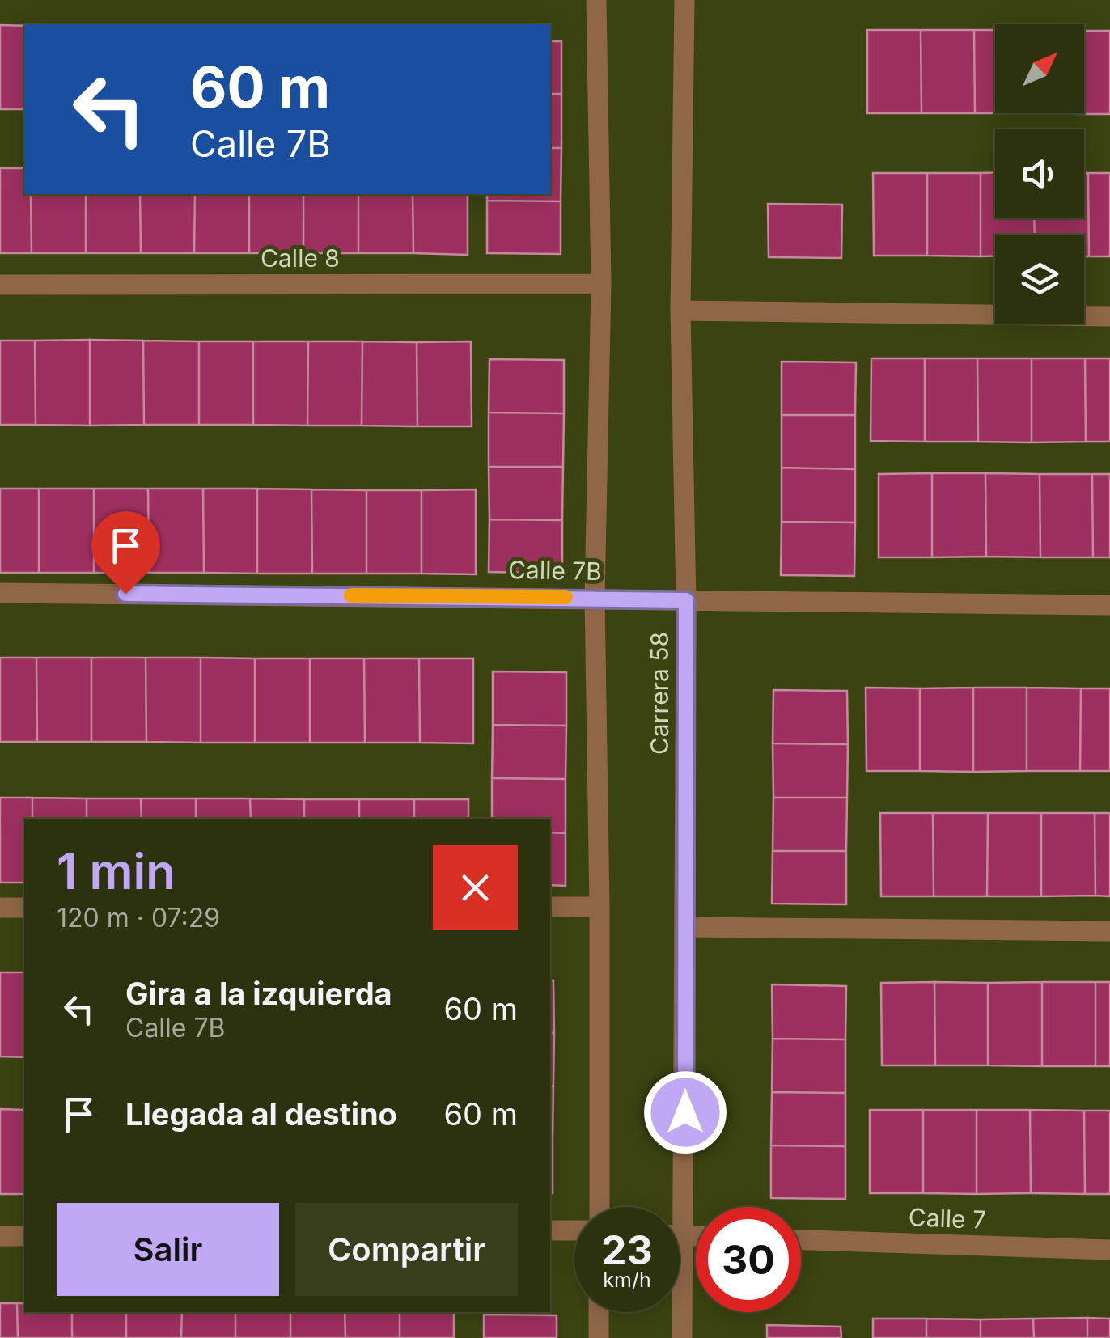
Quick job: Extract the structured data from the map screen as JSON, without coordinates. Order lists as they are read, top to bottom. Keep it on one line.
{"streets":{"street":["Calle 8","Calle 7B","Carrera 58","Calle 7"]},"crossings":[["Calle 7B","Carrera 58"]],"north":"top right","page":{"turn":["60 m","Calle 7B"],"heading":["1 min","120 m · 07:29"],"list":[{"name":"Gira a la izquierda","note":"Calle 7B","value":"60 m"},{"name":"Llegada al destino","value":"60 m"}],"buttons":["Salir","Compartir"],"speed":"23 km/h","limit":"30"}}
